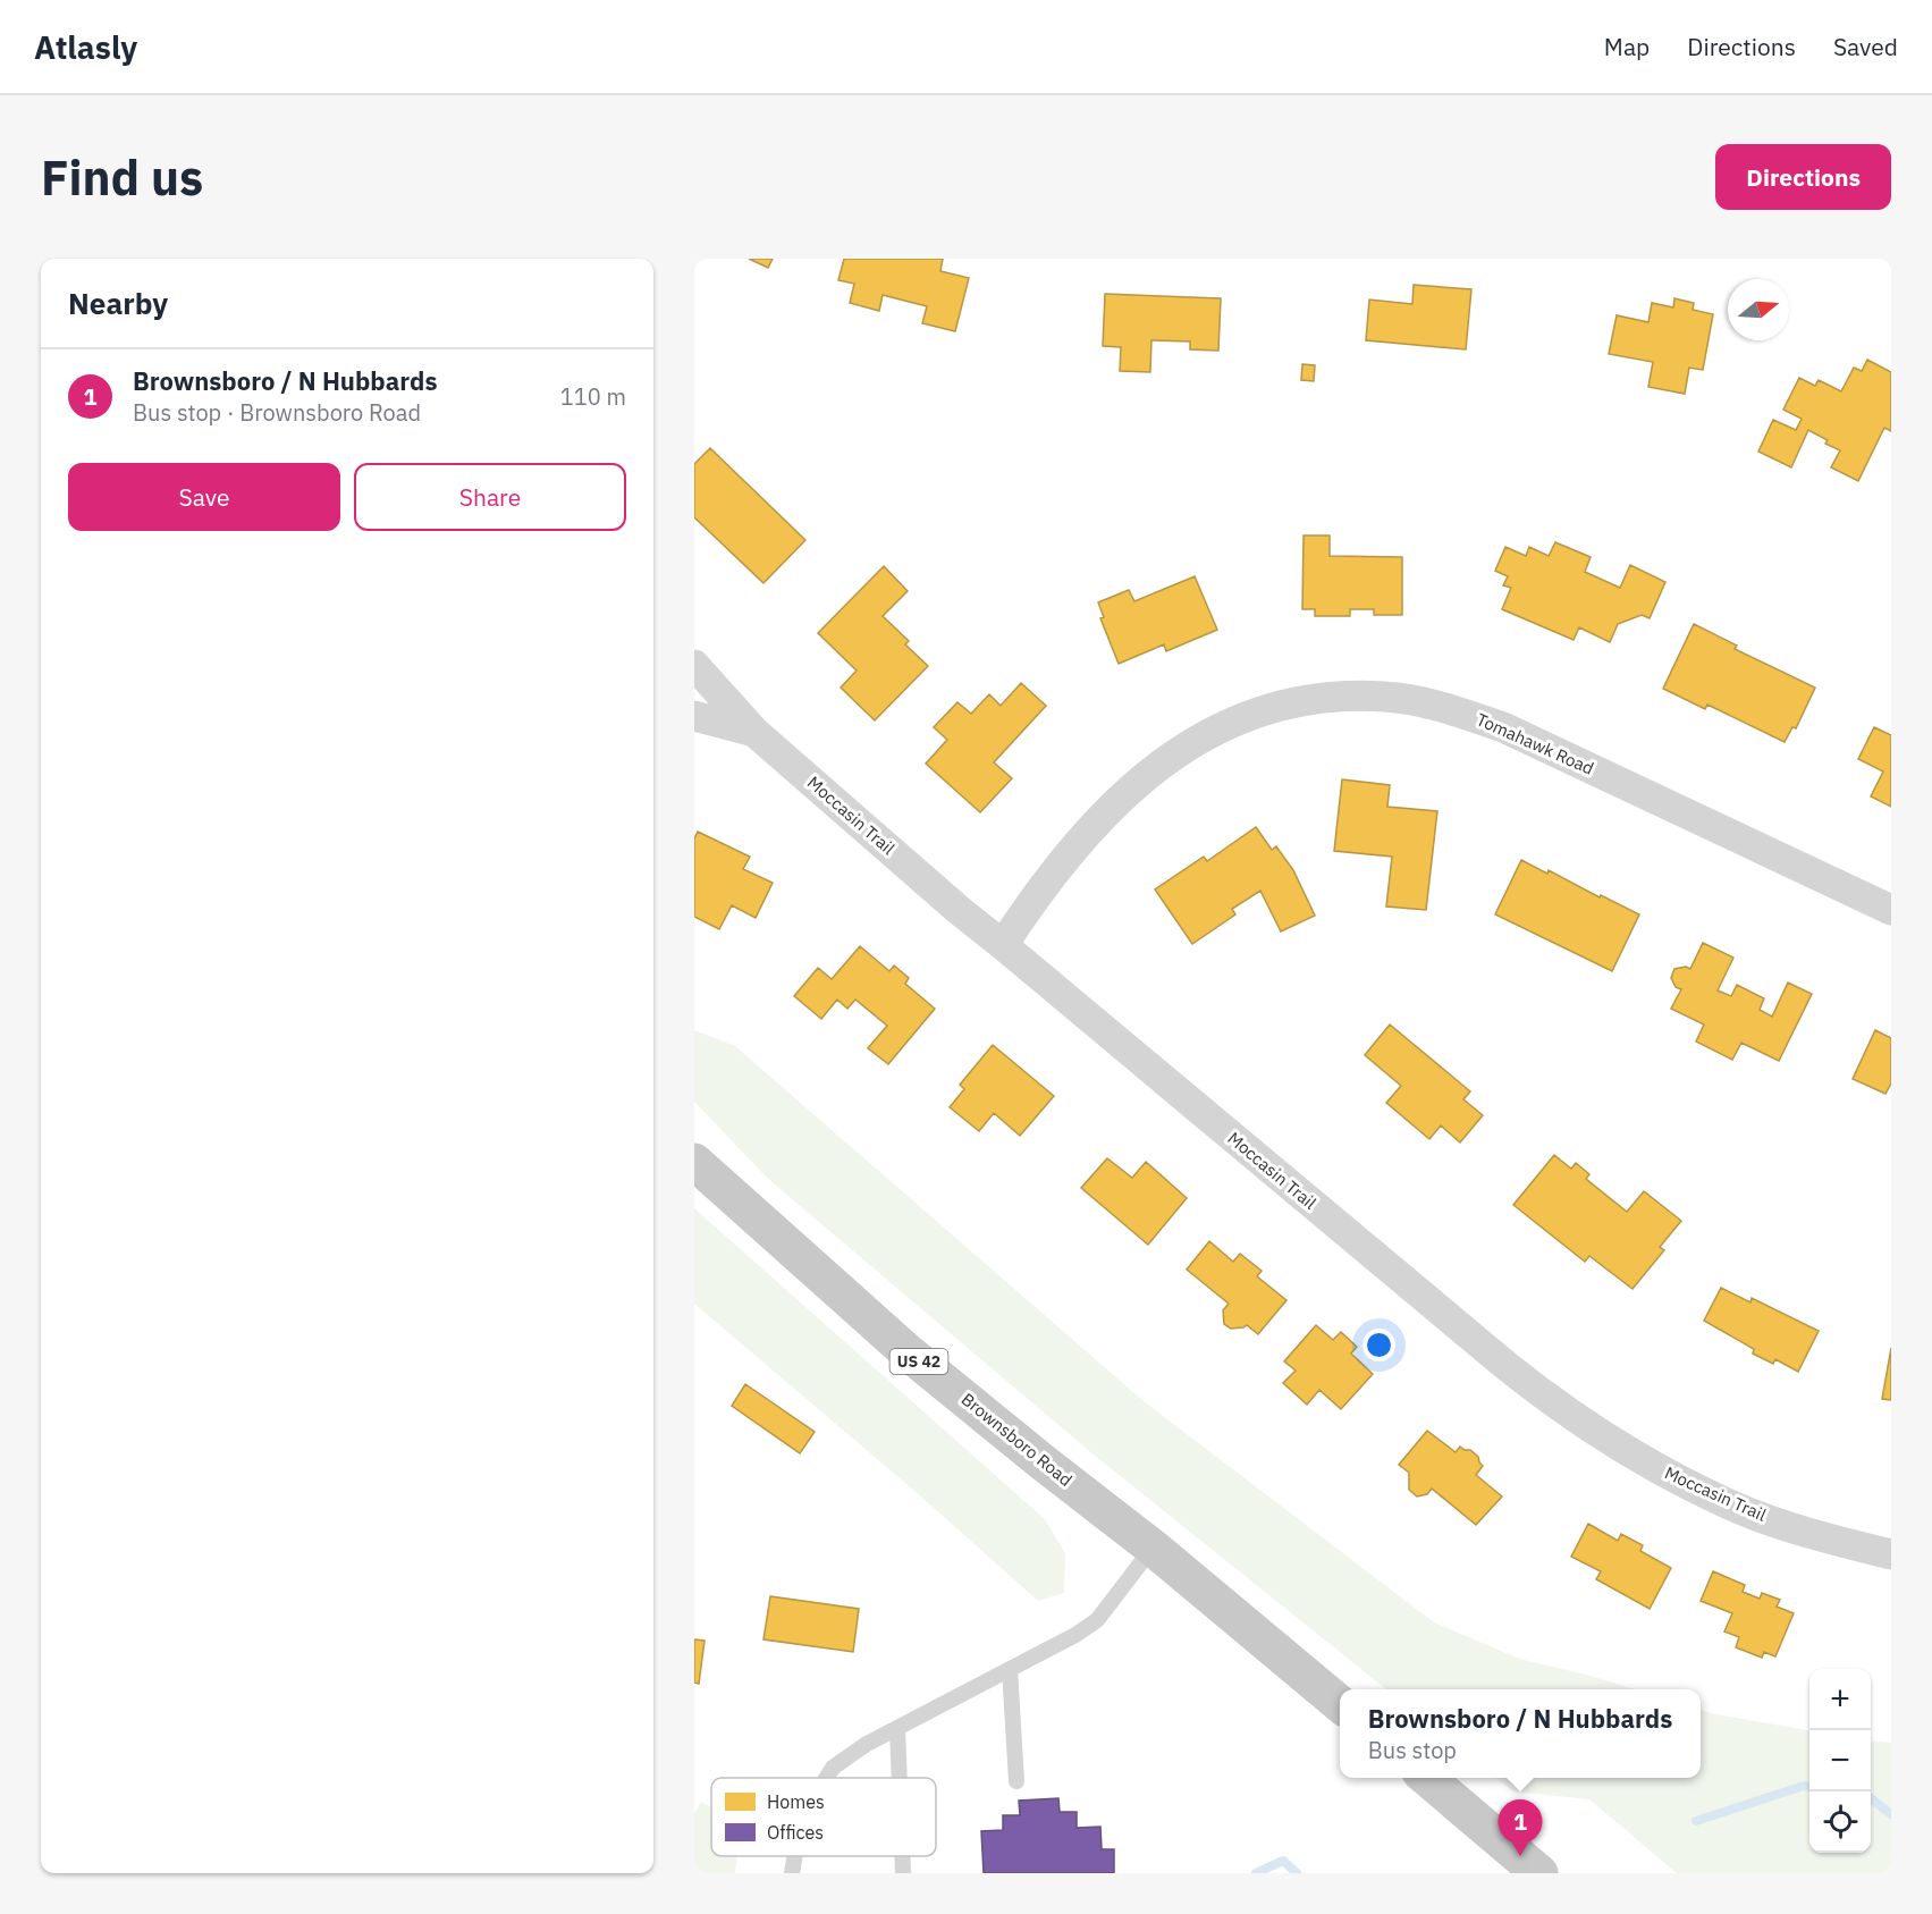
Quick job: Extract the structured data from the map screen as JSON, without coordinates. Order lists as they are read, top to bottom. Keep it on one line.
{"streets":{"main road":["US 42","Brownsboro Road"],"street":["Tomahawk Road","Moccasin Trail"]},"crossings":[["Tomahawk Road","Moccasin Trail"]],"legend":["Homes","Offices"],"north":"right","page":{"header":"Atlasly","nav":["Map","Directions","Saved"],"buttons":["Directions",["Save","Share"]],"title":"Find us","heading":"Nearby","list":[{"mark":"1","name":"Brownsboro / N Hubbards","note":"Bus stop · Brownsboro Road","value":"110 m"}],"map_buttons":["+","−"],"popup":["Brownsboro / N Hubbards","Bus stop"],"pins":"1"}}
